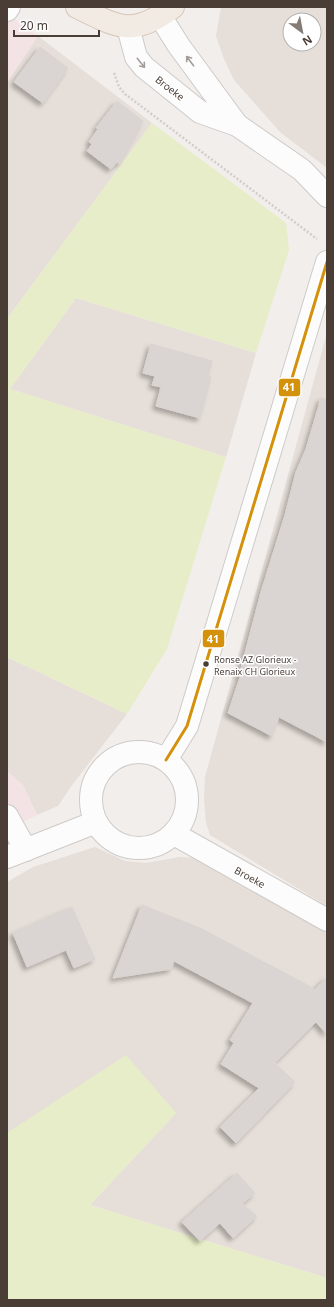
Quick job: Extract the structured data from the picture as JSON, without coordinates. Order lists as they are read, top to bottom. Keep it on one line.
{"streets":{"street":["Broeke"]},"places":["Ronse AZ Glorieux - Renaix CH Glorieux"],"lines":["transit line 41"],"scale_bar":"20 m","north":"bottom right"}
